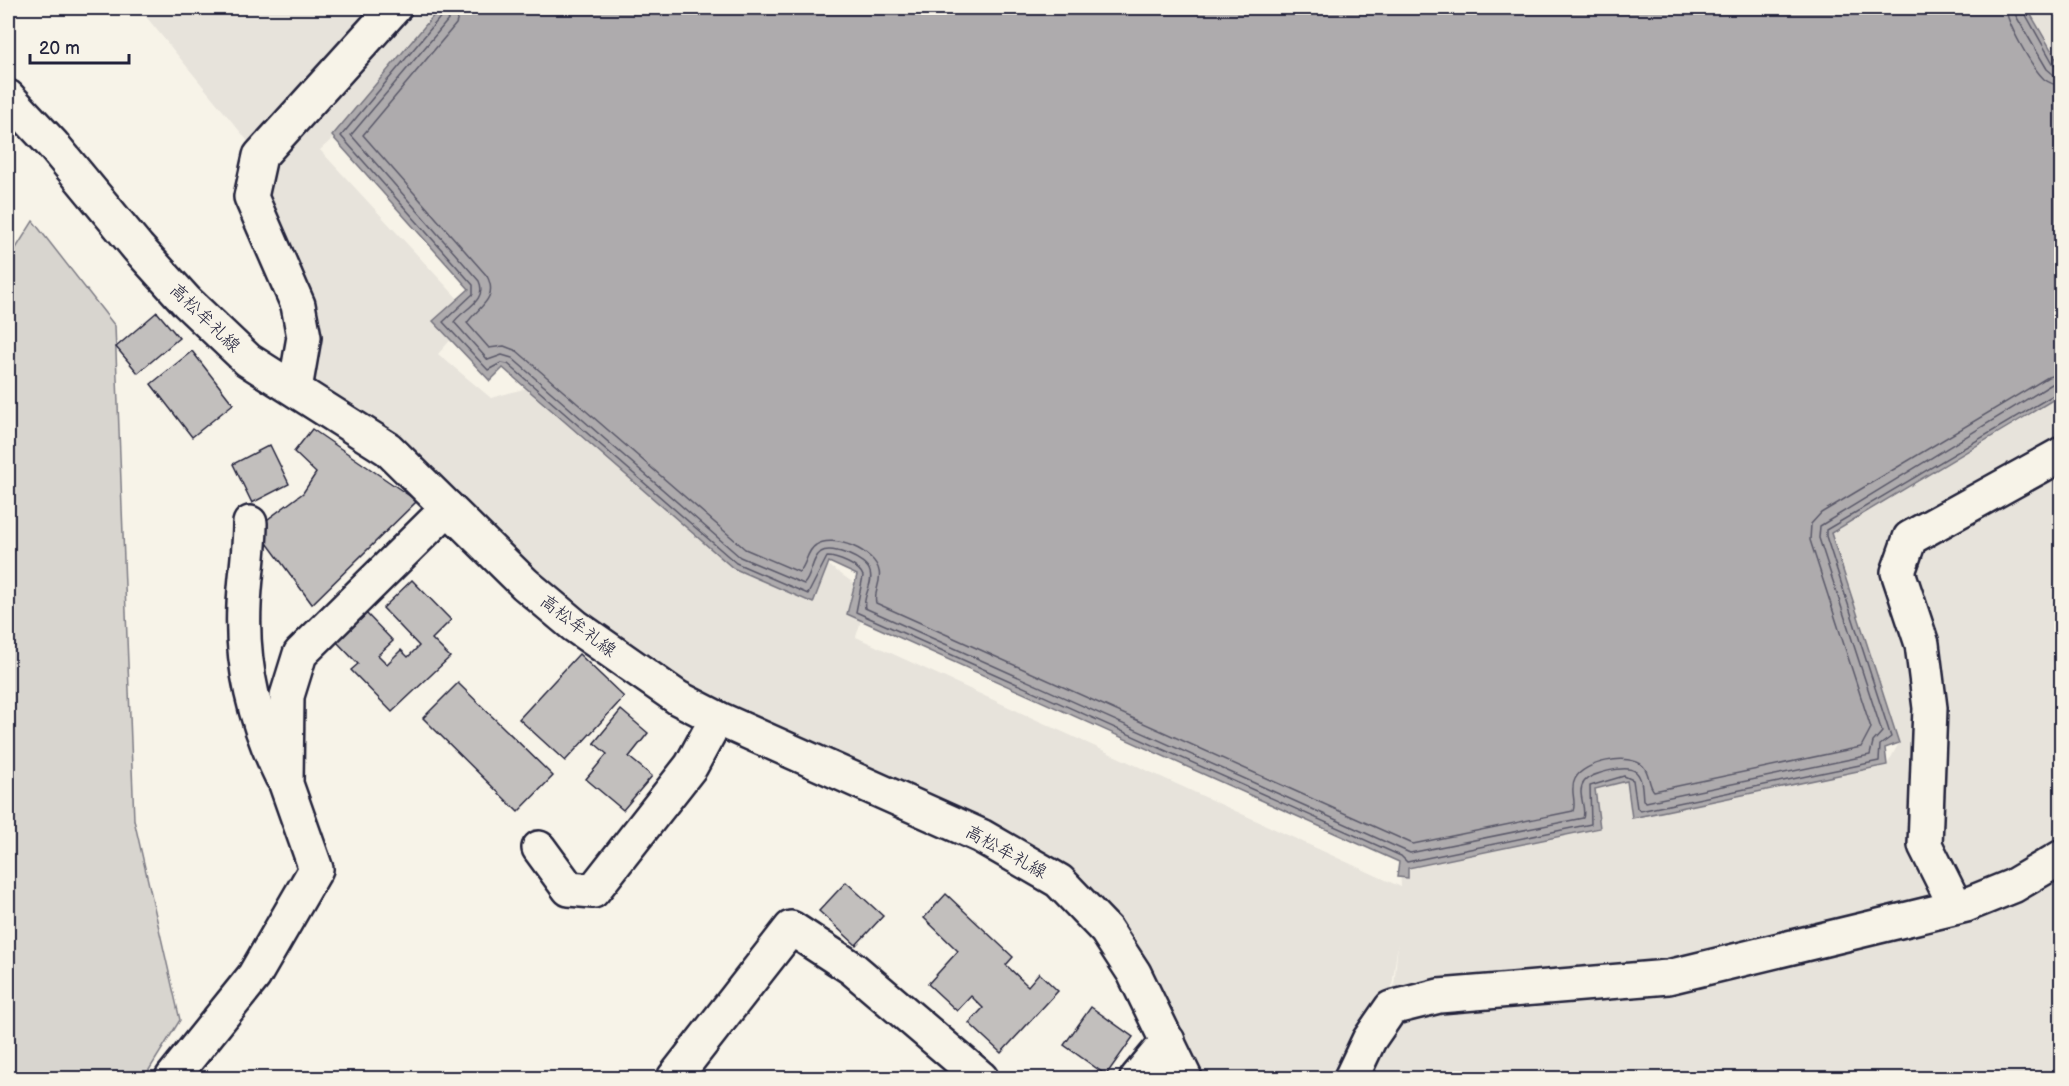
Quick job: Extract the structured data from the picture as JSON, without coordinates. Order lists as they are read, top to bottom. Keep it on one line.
{"streets":{"street":["高松牟礼線"]},"scale_bar":"20 m"}
